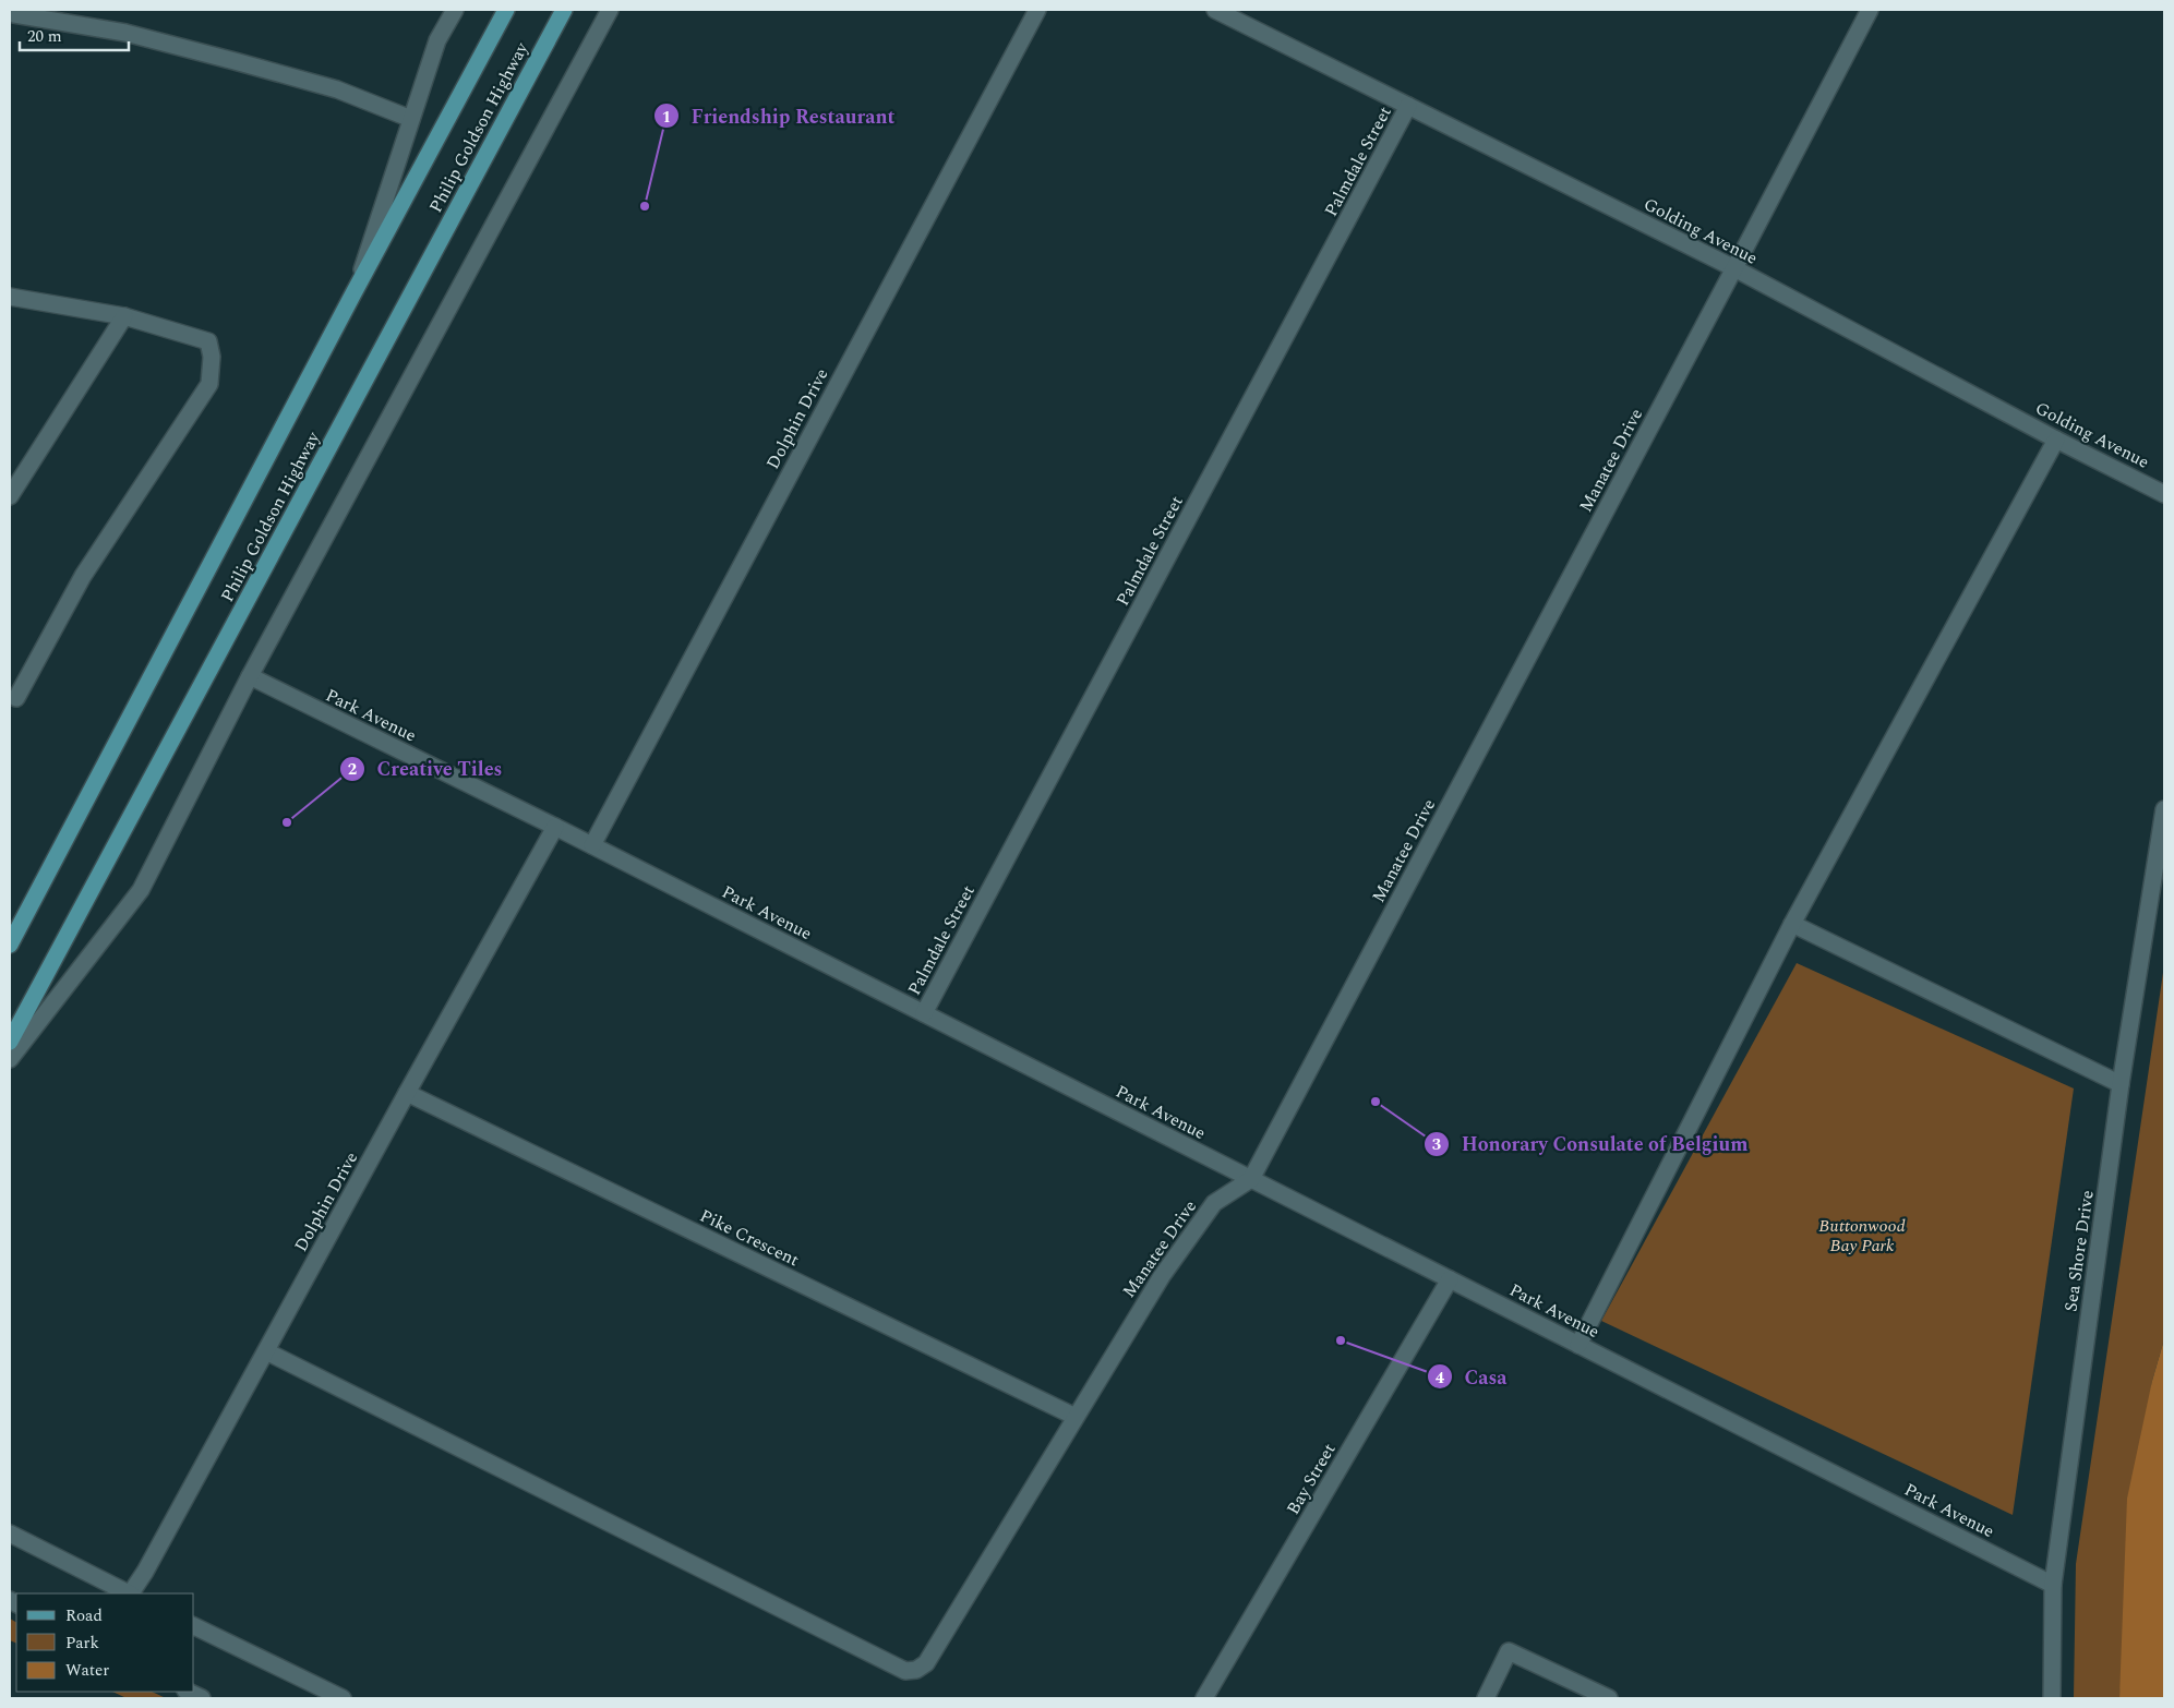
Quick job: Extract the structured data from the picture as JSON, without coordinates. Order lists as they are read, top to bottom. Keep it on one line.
{"streets":{"main road":["Philip Goldson Highway"],"street":["Palmdale Street","Golding Avenue","Dolphin Drive","Manatee Drive","Park Avenue","Pike Crescent","Sea Shore Drive","Bay Street"]},"crossings":[["Palmdale Street","Golding Avenue"],["Palmdale Street","Park Avenue"],["Golding Avenue","Manatee Drive"],["Dolphin Drive","Manatee Drive"],["Dolphin Drive","Park Avenue"],["Dolphin Drive","Pike Crescent"],["Manatee Drive","Park Avenue"],["Manatee Drive","Pike Crescent"],["Park Avenue","Sea Shore Drive"],["Park Avenue","Bay Street"]],"parks":["Buttonwood Bay Park"],"places":["Friendship Restaurant","Creative Tiles","Honorary Consulate of Belgium","Casa"],"legend":["Road","Park","Water"],"scale_bar":"20 m"}
